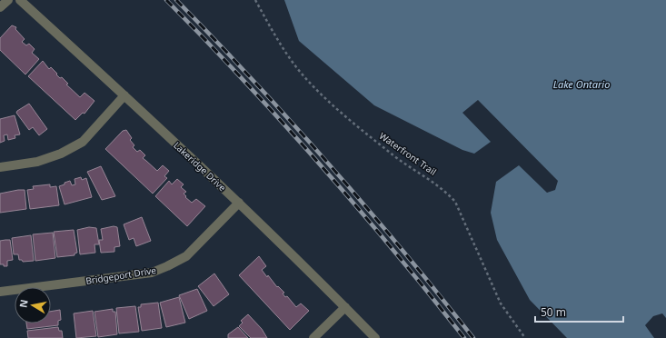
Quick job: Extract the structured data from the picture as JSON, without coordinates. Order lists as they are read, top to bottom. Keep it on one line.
{"streets":{"street":["Lakeridge Drive","Bridgeport Drive"],"path":["Waterfront Trail"]},"crossings":[["Lakeridge Drive","Bridgeport Drive"]],"water":["Lake Ontario"],"scale_bar":"50 m","north":"left"}
